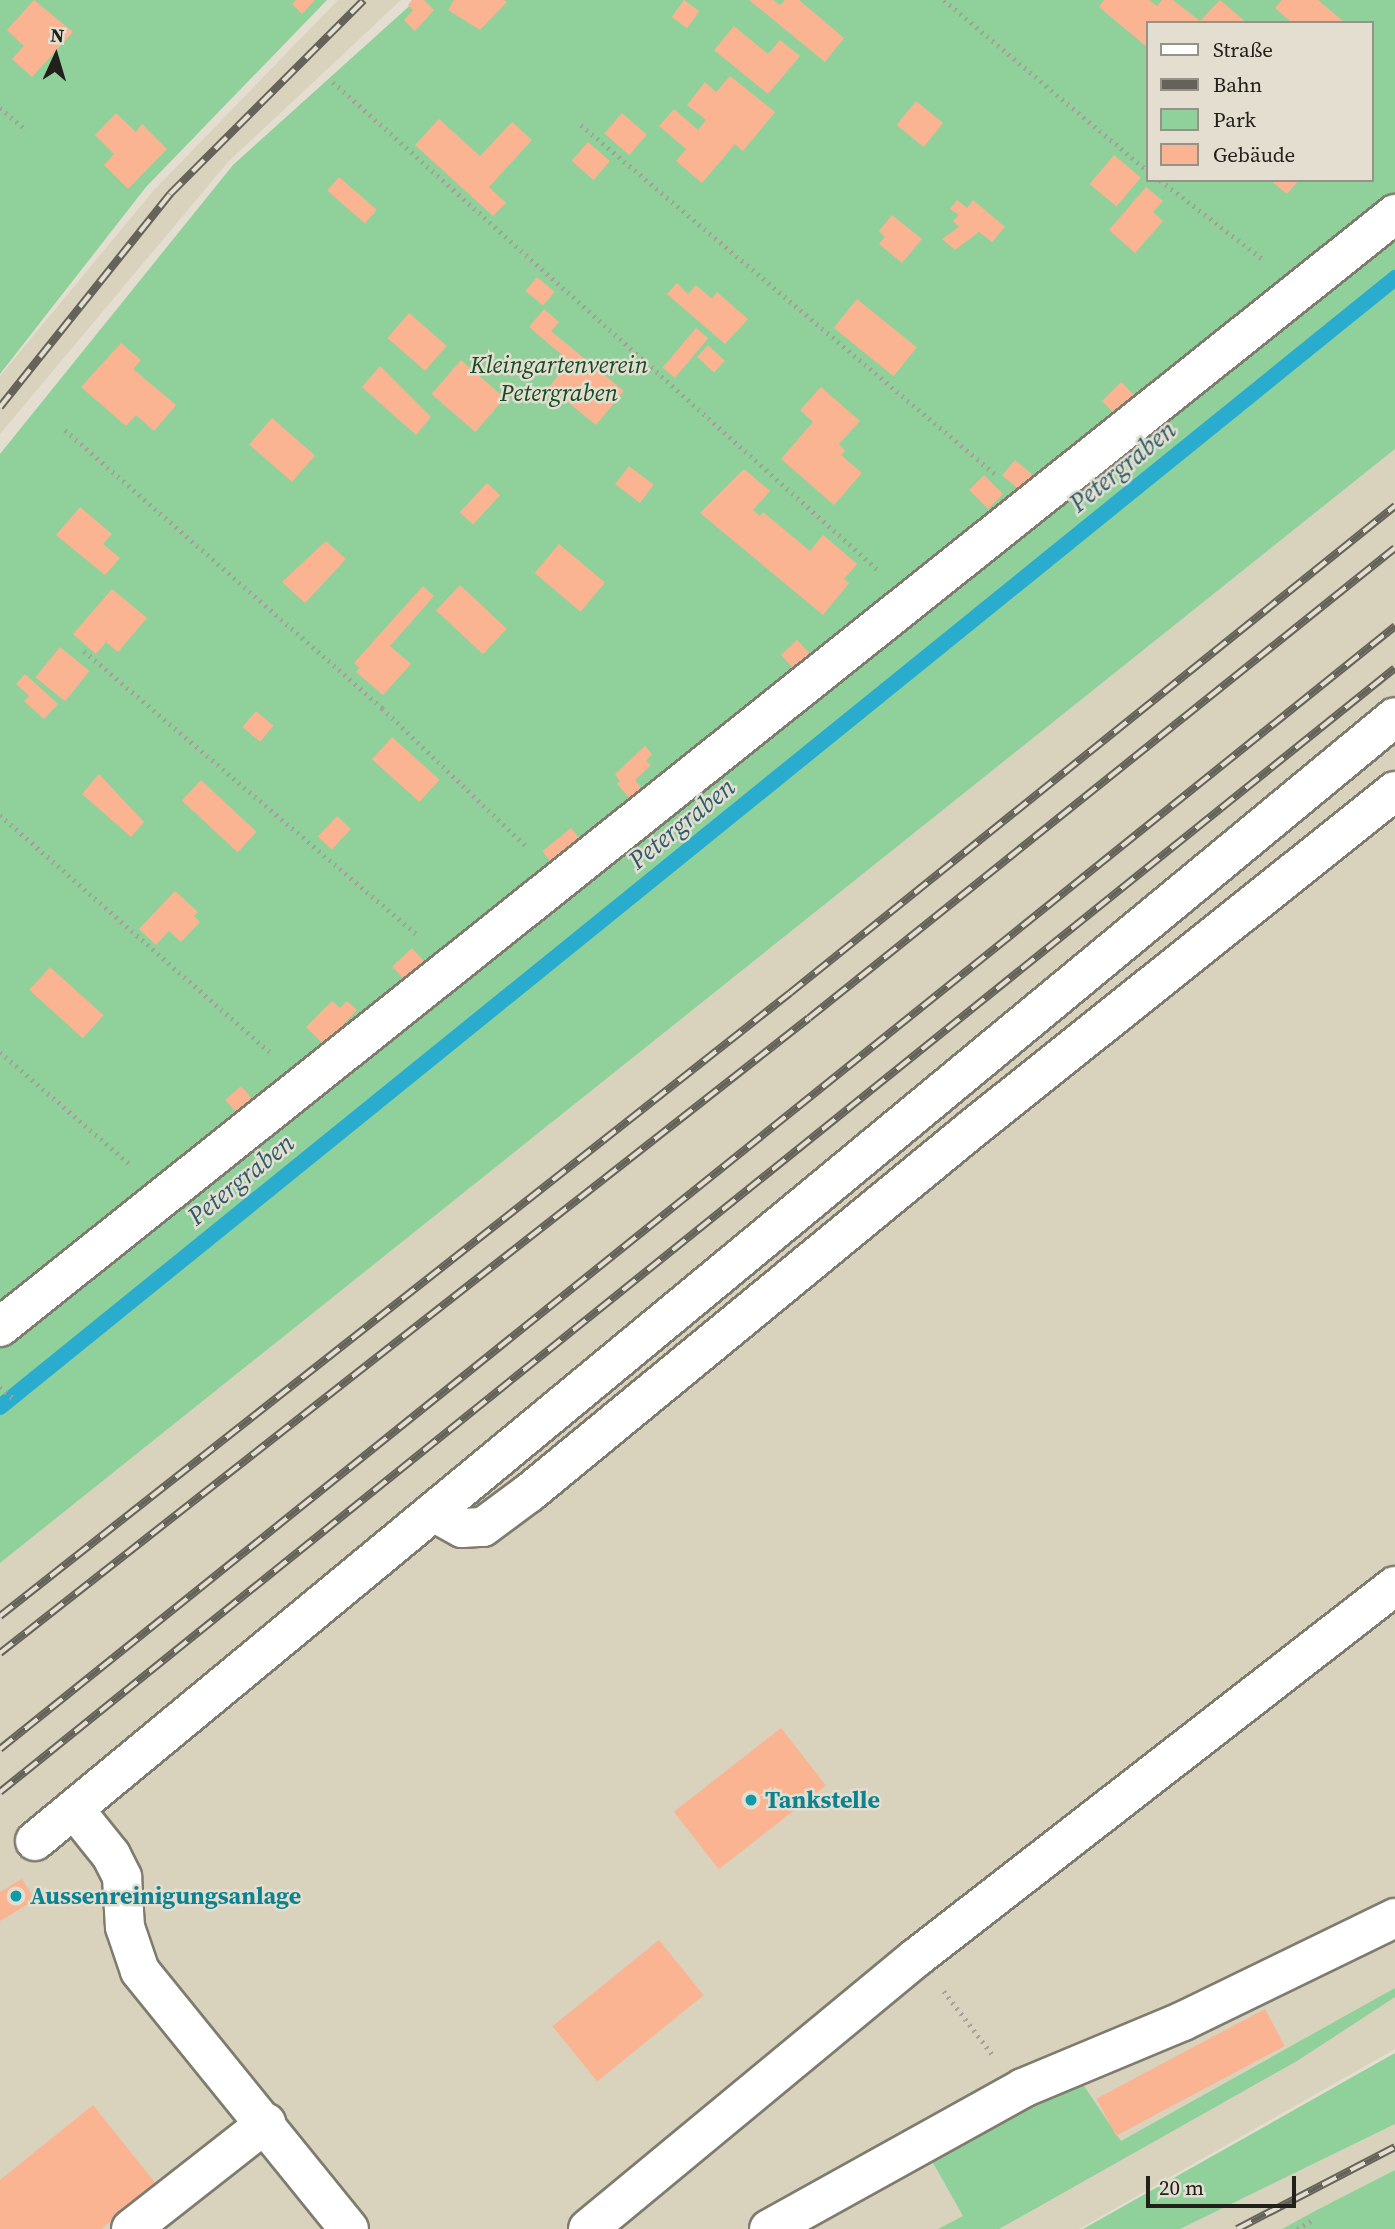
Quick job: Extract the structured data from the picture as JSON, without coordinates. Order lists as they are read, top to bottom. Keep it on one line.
{"water":["Petergraben"],"parks":["Kleingartenverein Petergraben"],"places":["Tankstelle","Aussenreinigungsanlage"],"legend":["Straße","Bahn","Park","Gebäude"],"scale_bar":"20 m","north":"top"}
